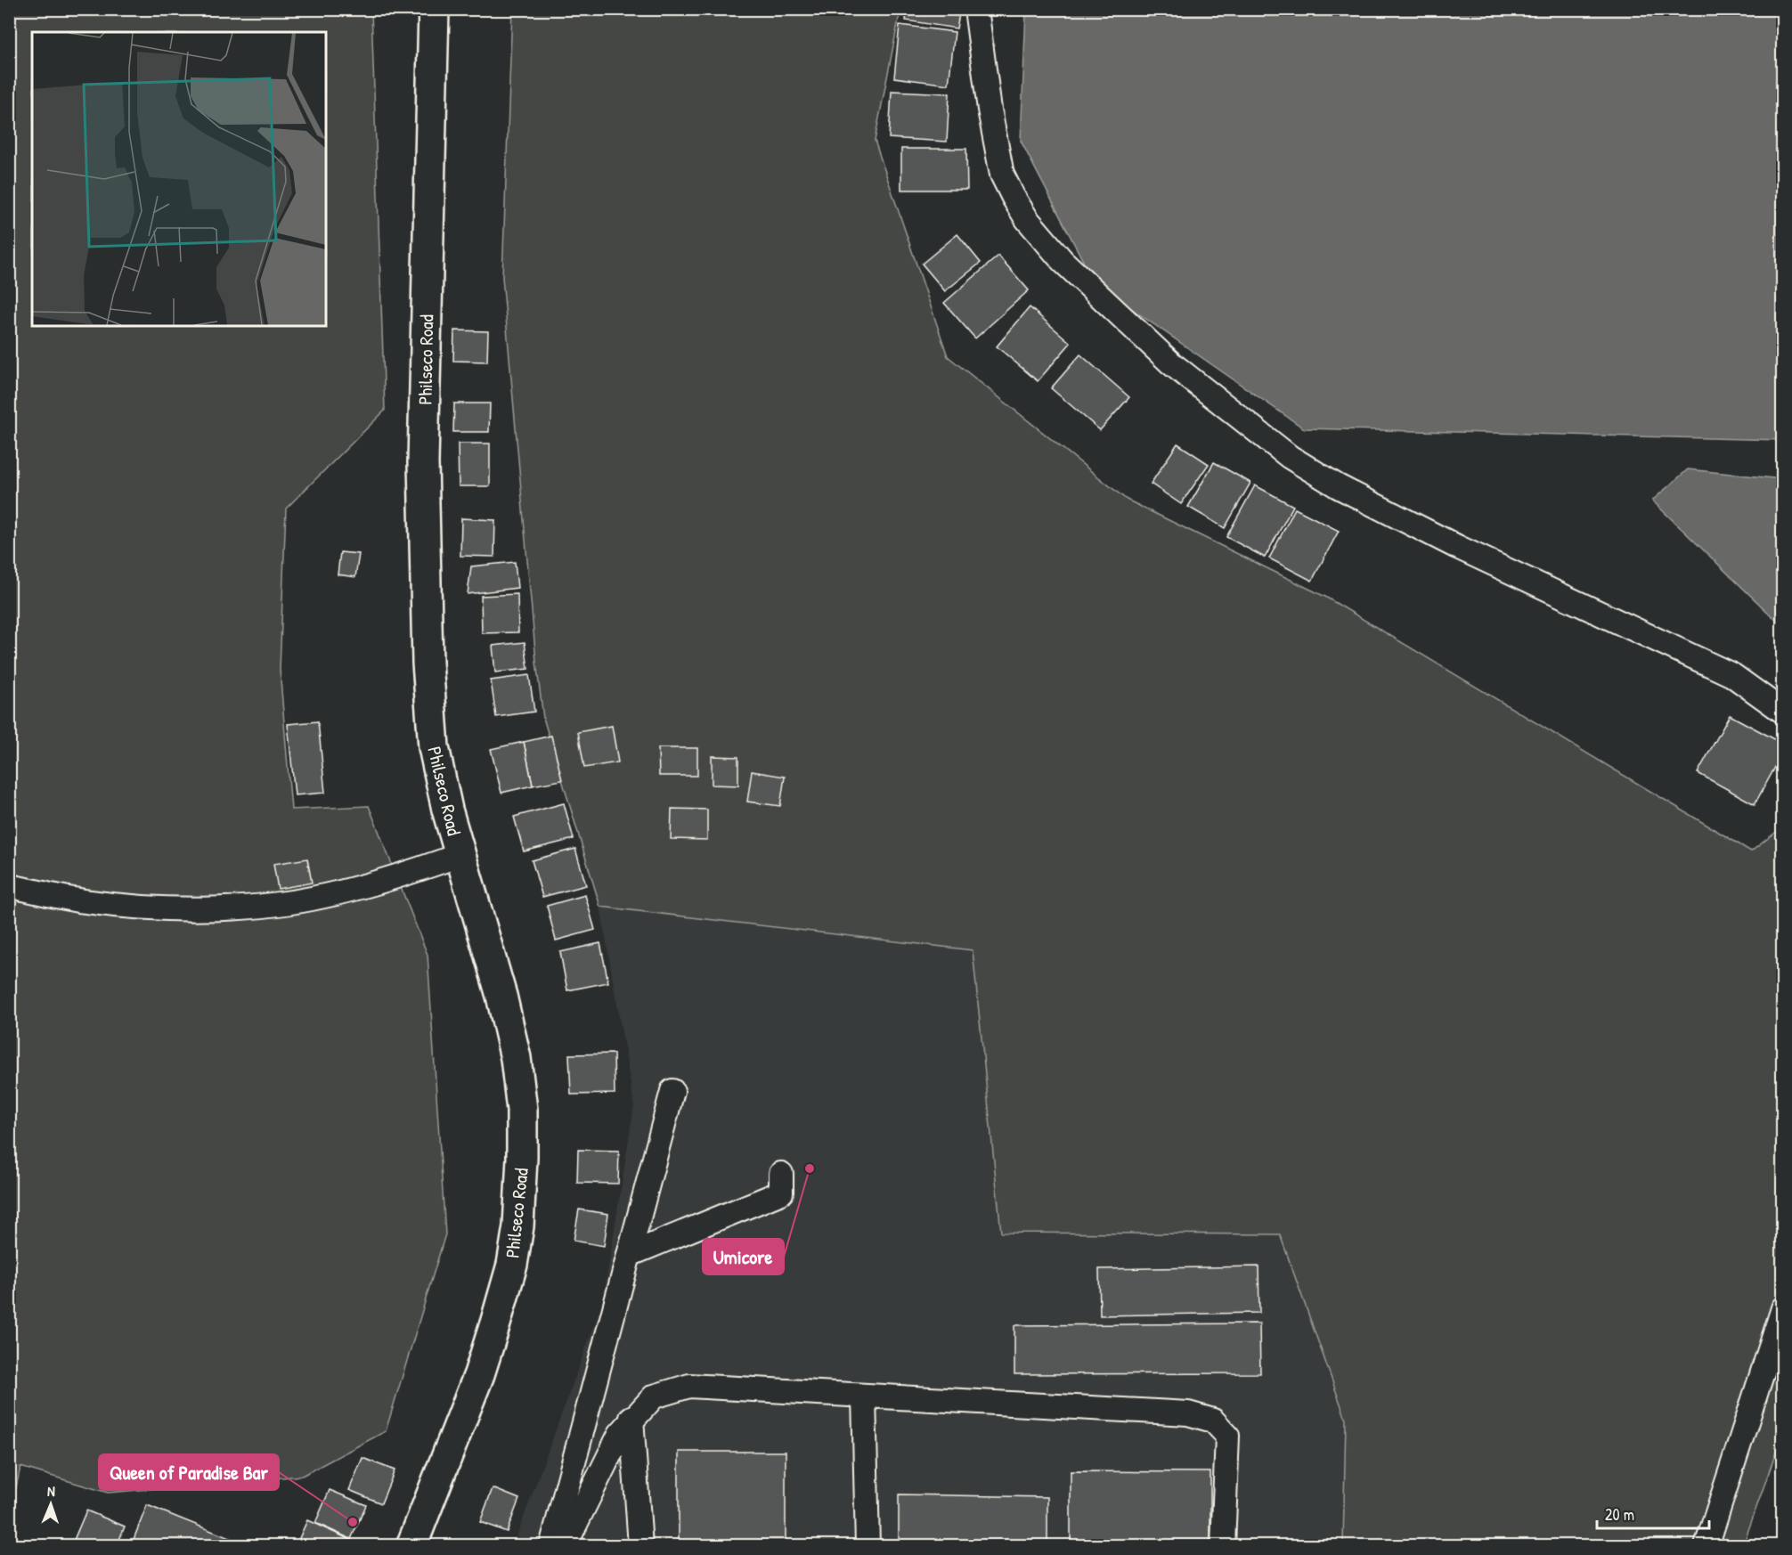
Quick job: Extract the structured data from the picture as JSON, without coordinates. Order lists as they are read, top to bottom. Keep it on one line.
{"streets":{"street":["Philseco Road"]},"places":["Umicore","Queen of Paradise Bar"],"scale_bar":"20 m","north":"top"}
